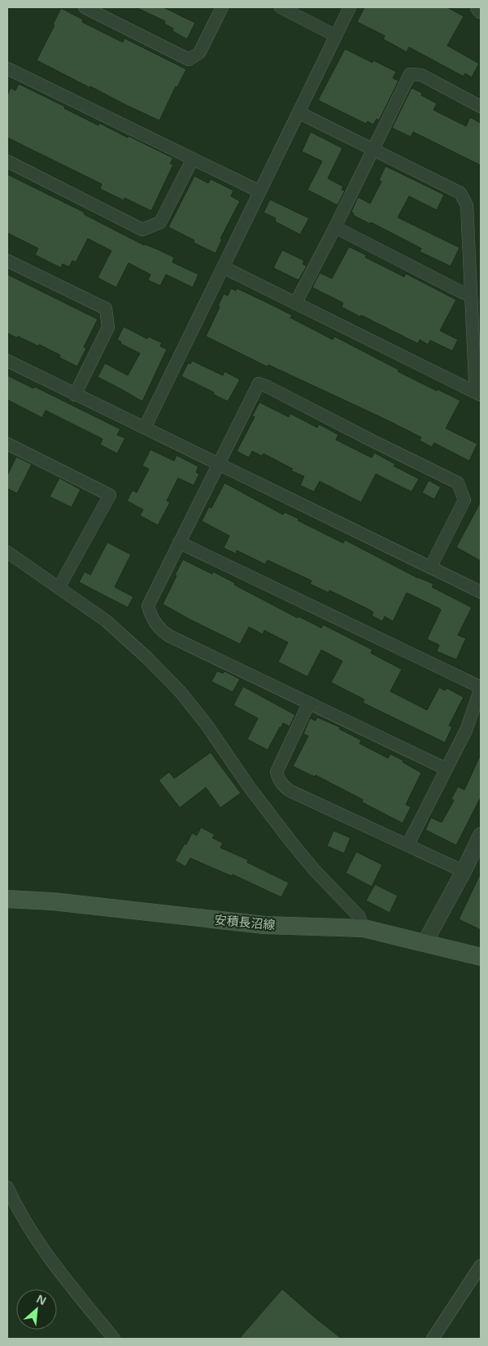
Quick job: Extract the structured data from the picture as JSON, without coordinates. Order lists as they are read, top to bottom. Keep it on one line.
{"streets":{"main road":["安積長沼線"]},"north":"top right"}
